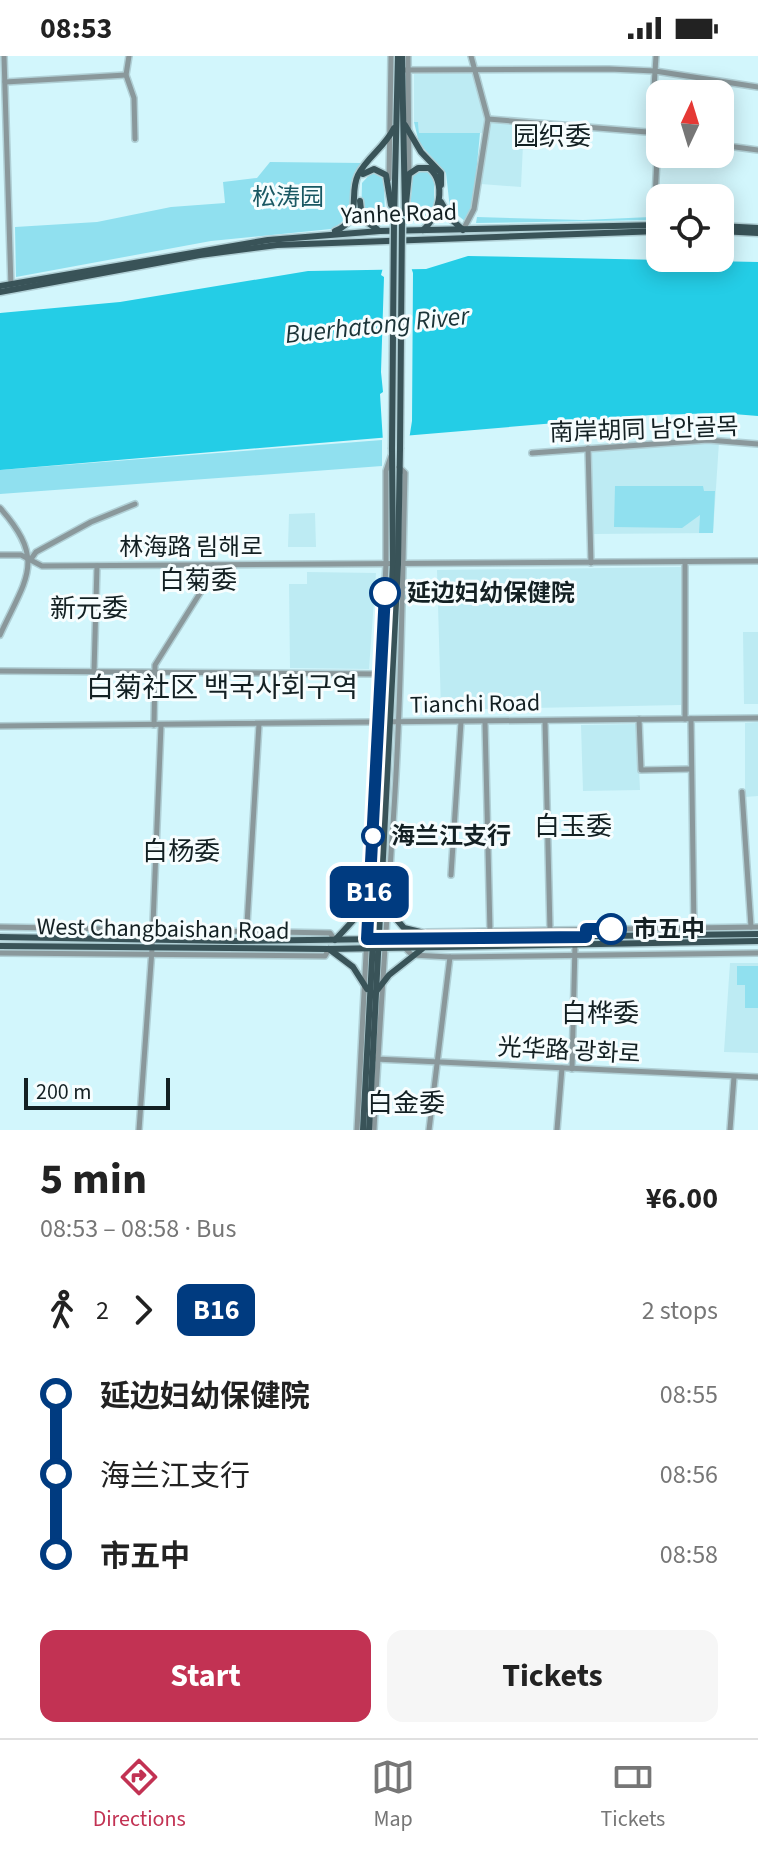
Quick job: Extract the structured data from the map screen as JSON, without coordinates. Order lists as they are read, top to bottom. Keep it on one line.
{"streets":{"main road":["Yanhe Road","West Changbaishan Road"],"street":["南岸胡同 남안골목","林海路 림해로","Tianchi Road","光华路 광화로"]},"districts":["园织委","白菊委","新元委","白菊社区 백국사회구역","白玉委","白杨委","白桦委","白金委"],"water":["Buerhatong River"],"parks":["松涛园"],"places":["延边妇幼保健院","海兰江支行","市五中"],"lines":["bus line B16"],"scale_bar":"200 m","north":"top","page":{"status":"08:53","on_map":"B16","scale":"200 m","heading":["5 min","08:53 – 08:58 · Bus","¥6.00"],"legs":["2","B16","2 stops"],"list":[{"name":"延边妇幼保健院","value":"08:55"},{"name":"海兰江支行","value":"08:56"},{"name":"市五中","value":"08:58"}],"buttons":["Start","Tickets"],"tabs":["Directions","Map","Tickets"]}}
